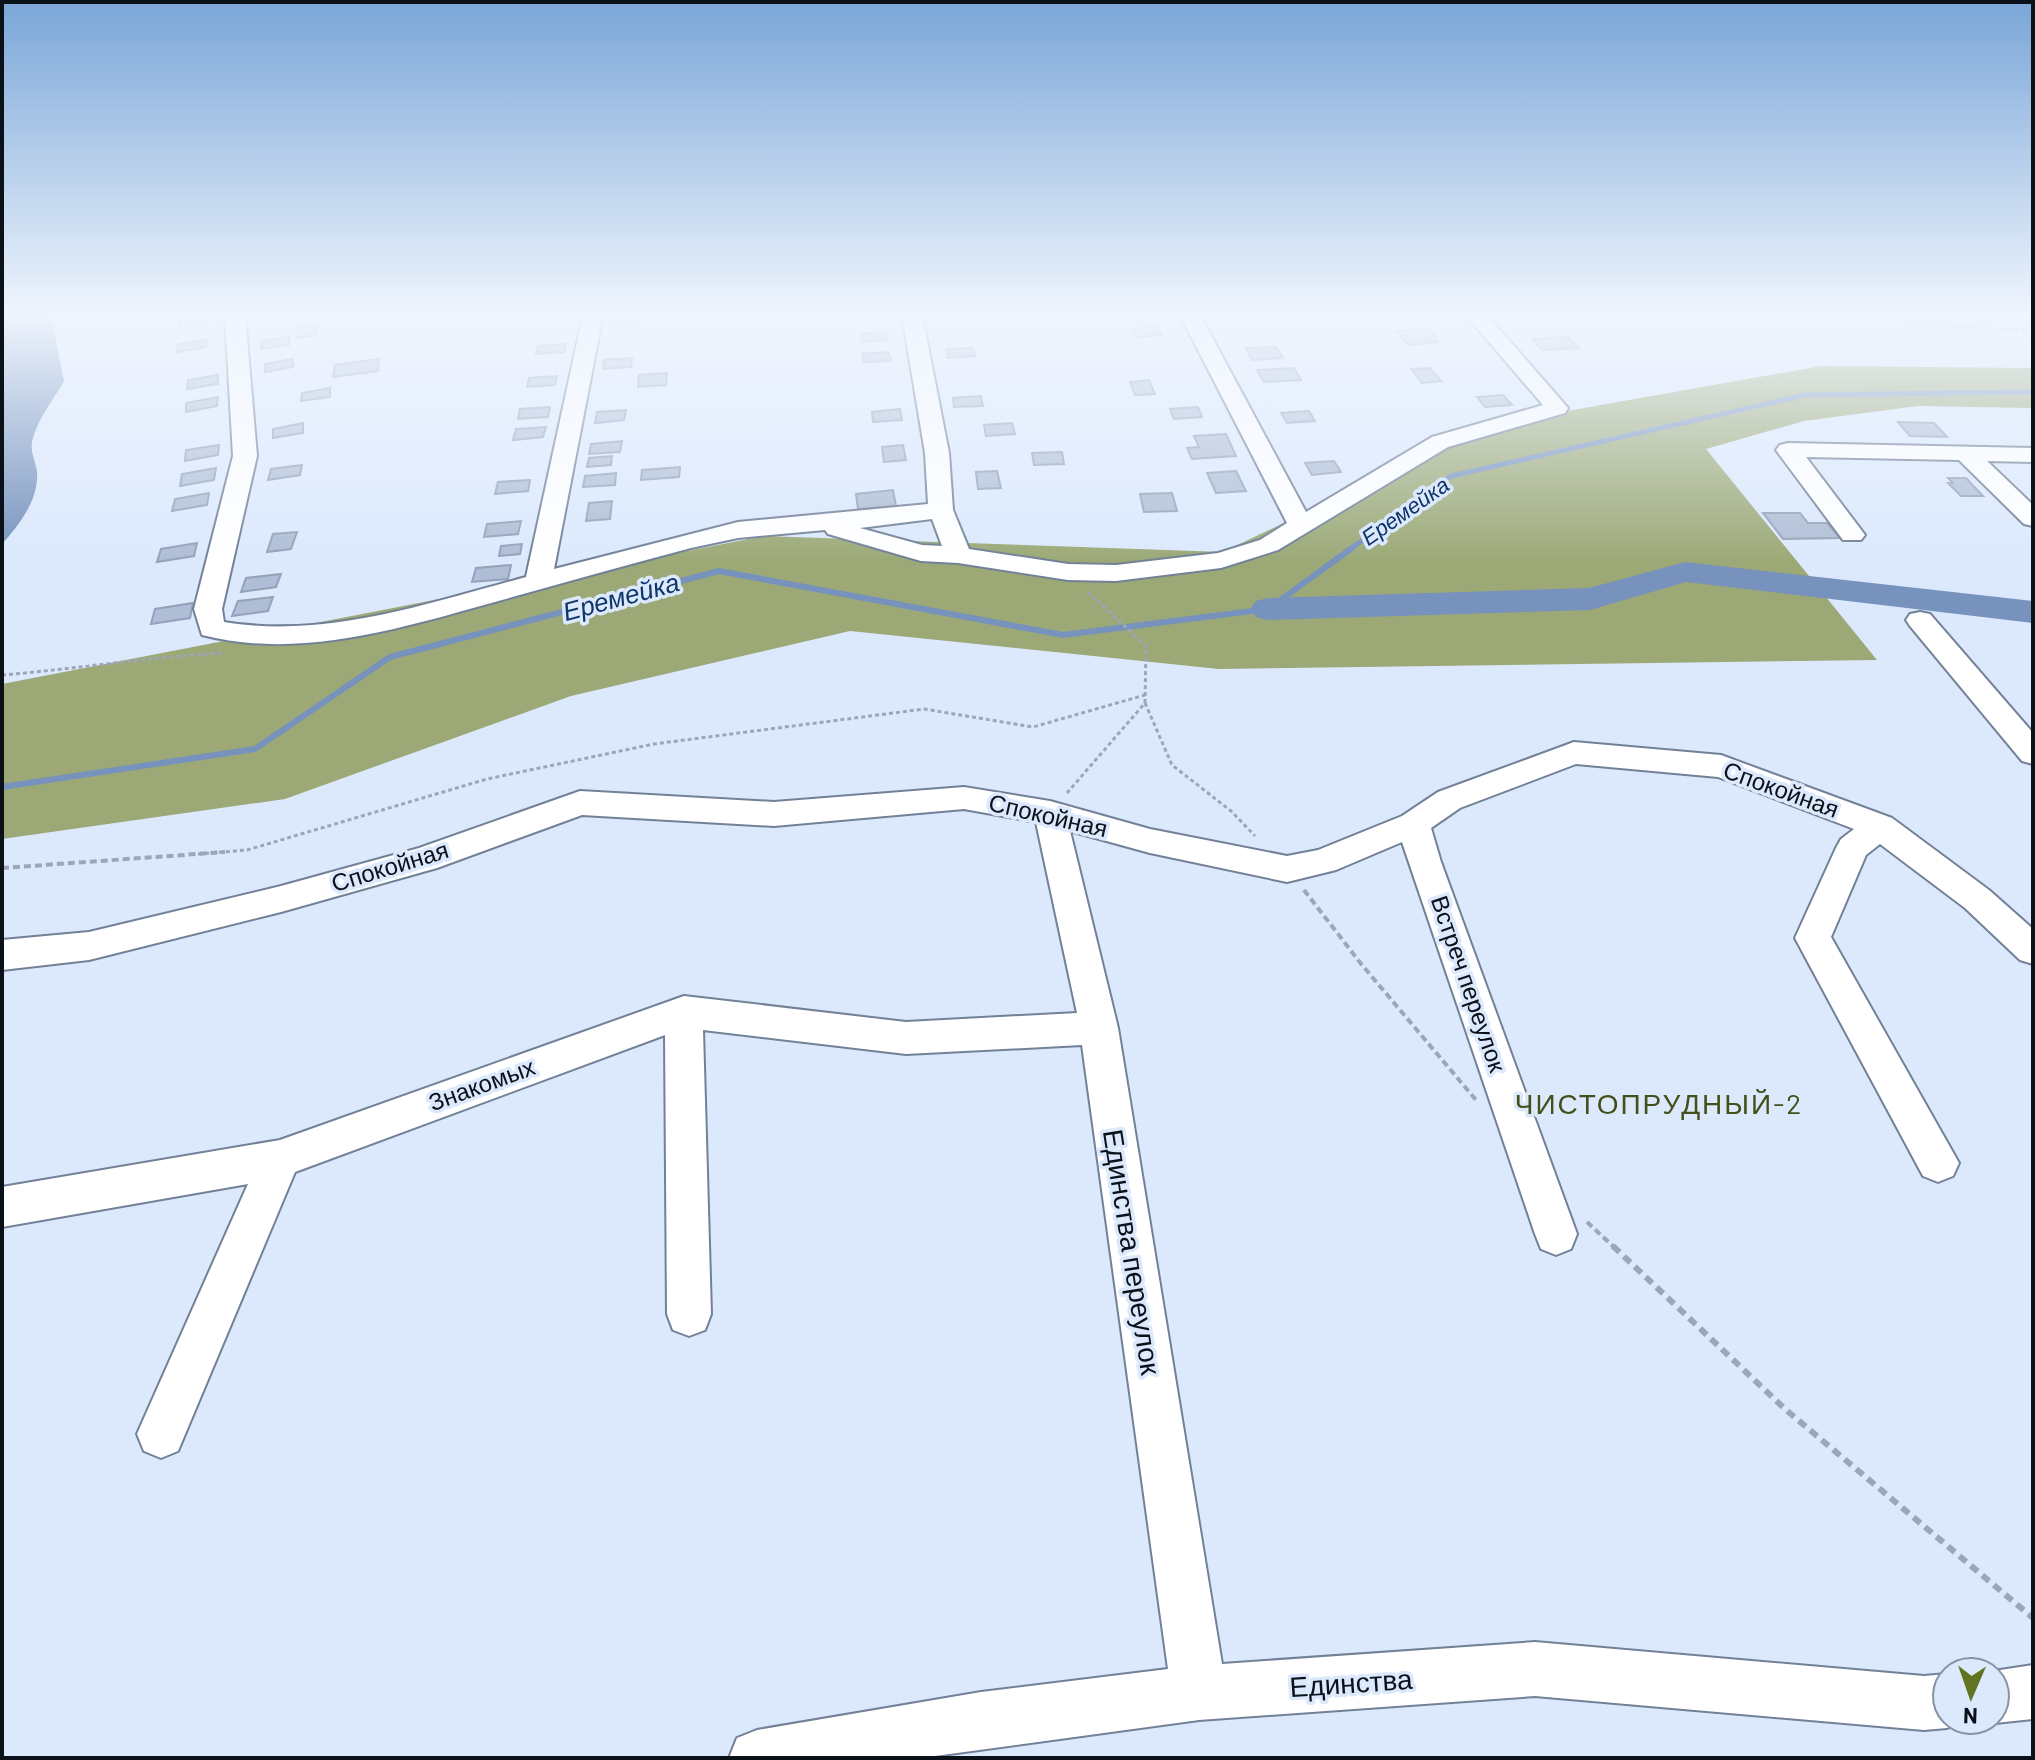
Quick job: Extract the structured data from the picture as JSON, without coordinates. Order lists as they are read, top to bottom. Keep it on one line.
{"streets":{"street":["Спокойная","Встреч переулок","Знакомых","Единства переулок","Единства"]},"crossings":[["Спокойная","Встреч переулок"],["Спокойная","Единства переулок"],["Знакомых","Единства переулок"],["Единства переулок","Единства"]],"districts":["ЧИСТОПРУДНЫЙ-2"],"water":["Еремейка"],"north":"bottom"}
